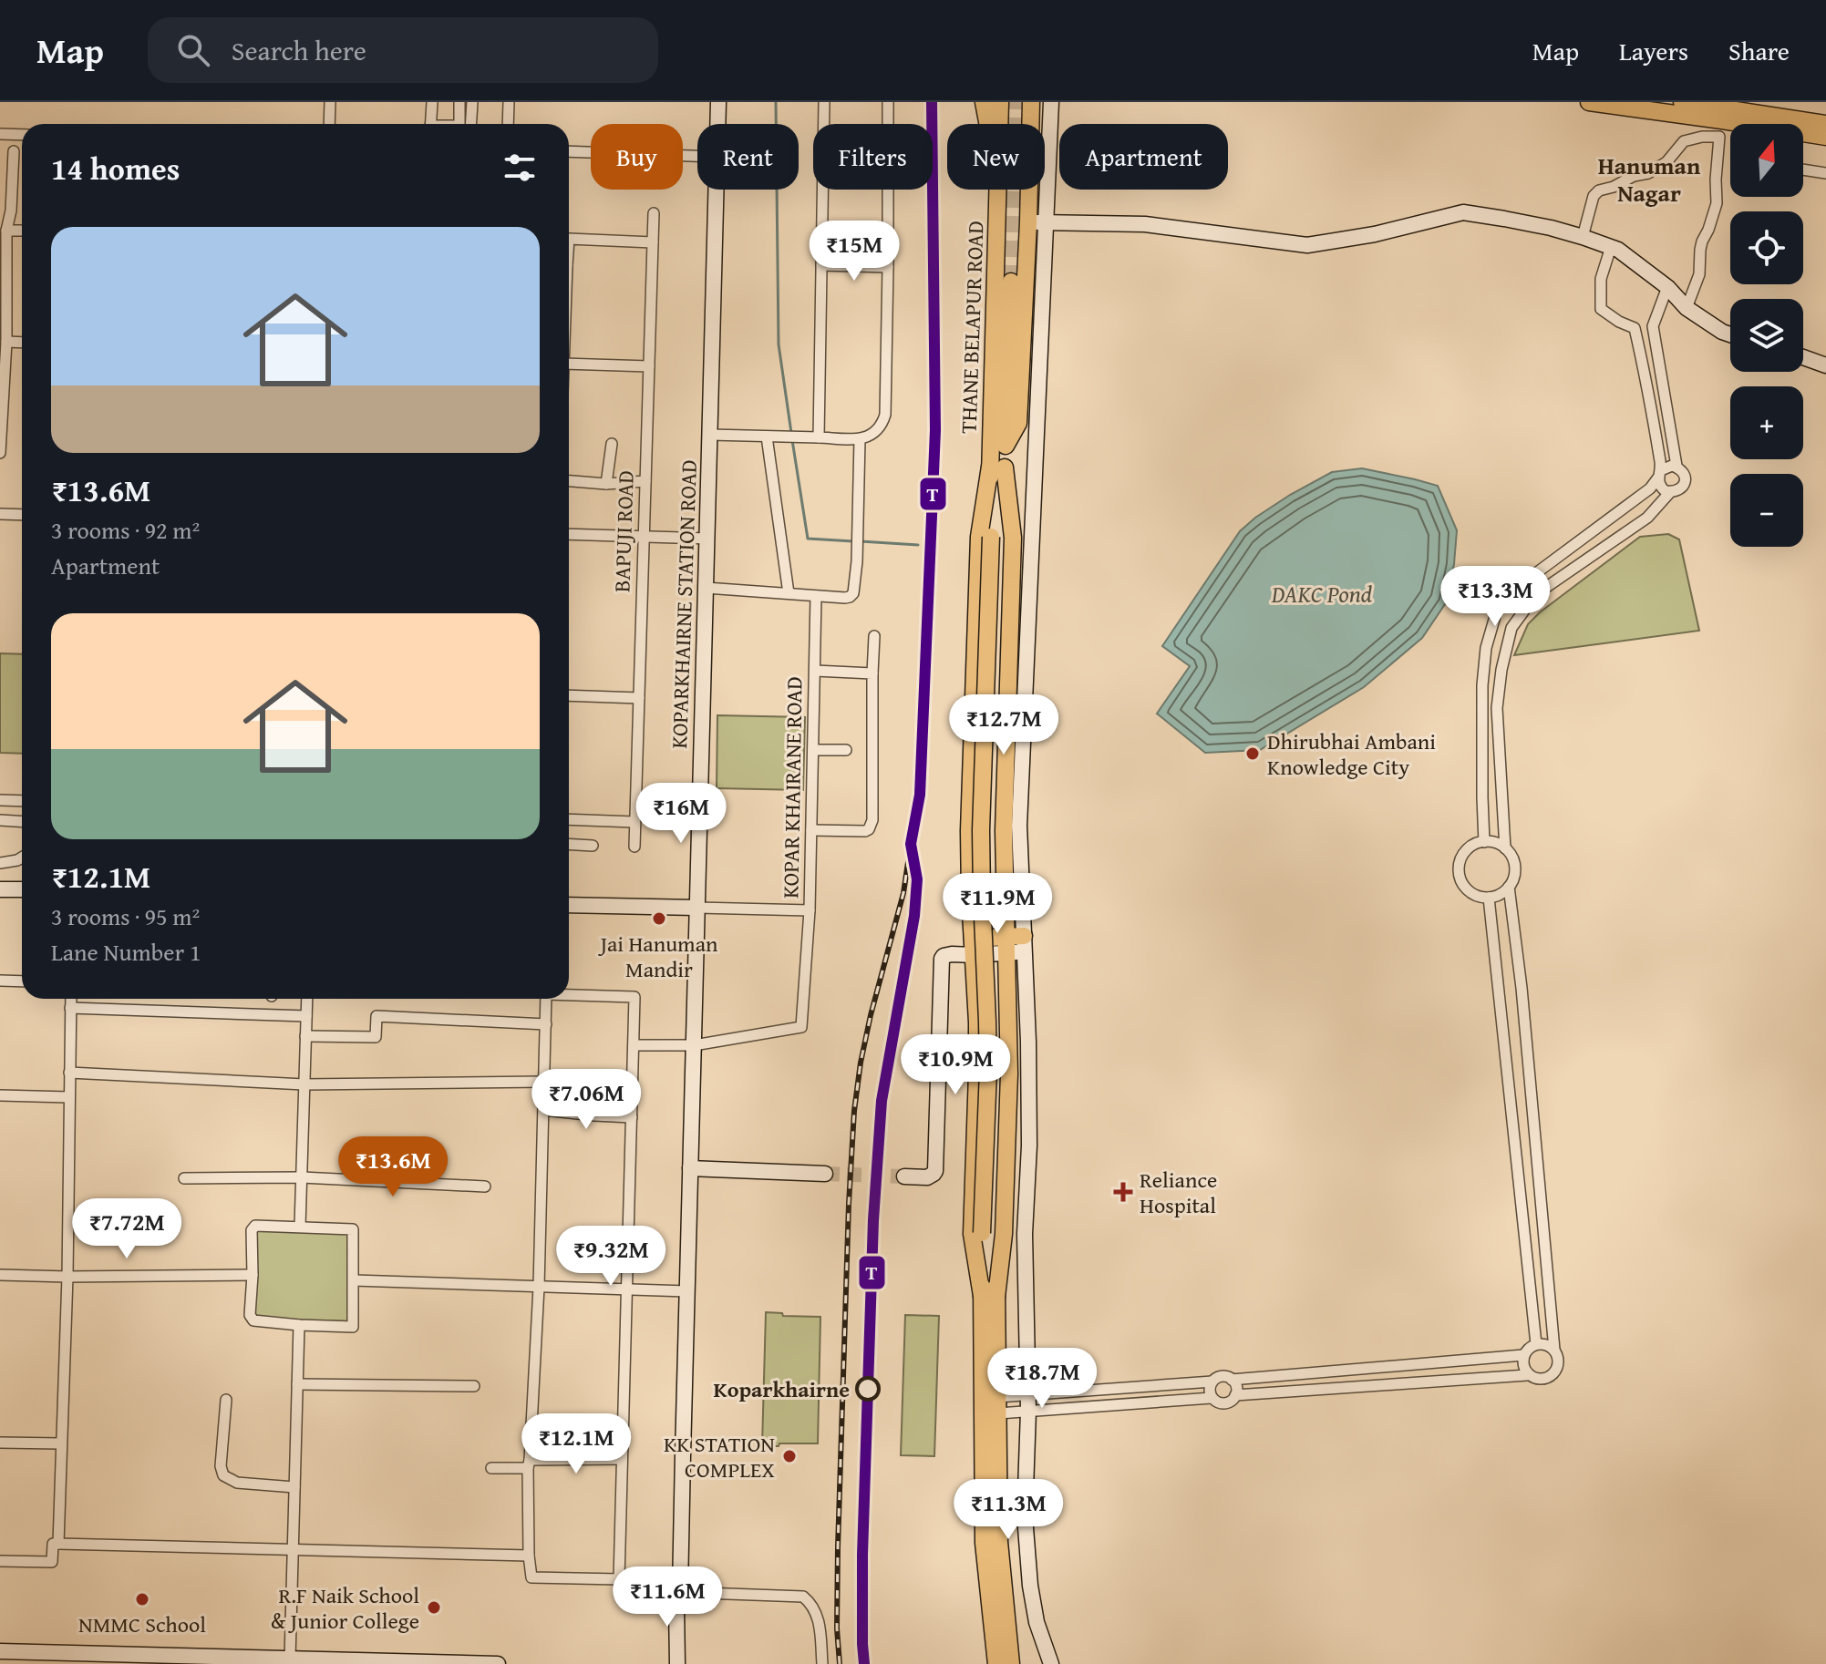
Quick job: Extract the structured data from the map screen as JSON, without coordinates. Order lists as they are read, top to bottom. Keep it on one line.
{"streets":{"main road":["THANE BELAPUR ROAD"],"street":["BAPUJI ROAD","KOPARKHAIRNE STATION ROAD","KOPAR KHAIRANE ROAD"]},"crossings":[["KOPARKHAIRNE STATION ROAD","KOPAR KHAIRANE ROAD"]],"districts":["Hanuman Nagar"],"water":["DAKC Pond"],"places":{"other":["Dhirubhai Ambani Knowledge City","Jai Hanuman Mandir","Koparkhairne","KK STATION COMPLEX","NMMC School","R.F Naik School & Junior College"],"health":["Reliance Hospital"]},"lines":["transit line T"],"north":"top","page":{"header":"Map","search":"Search here","nav":["Map","Layers","Share"],"map_buttons":["+","−"],"chip":["Buy","Rent","Filters","New","Apartment"],"heading":"14 homes","list":[{"name":"₹13.6M","note":"3 rooms · 92 m² · Apartment"},{"name":"₹12.1M","note":"3 rooms · 95 m² · Lane Number 1"}],"price":["₹15M","₹13.3M","₹12.7M","₹16M","₹11.9M","₹10.9M","₹7.06M","₹13.6M","₹7.72M","₹9.32M","₹18.7M","₹12.1M","₹11.3M","₹11.6M"]}}
